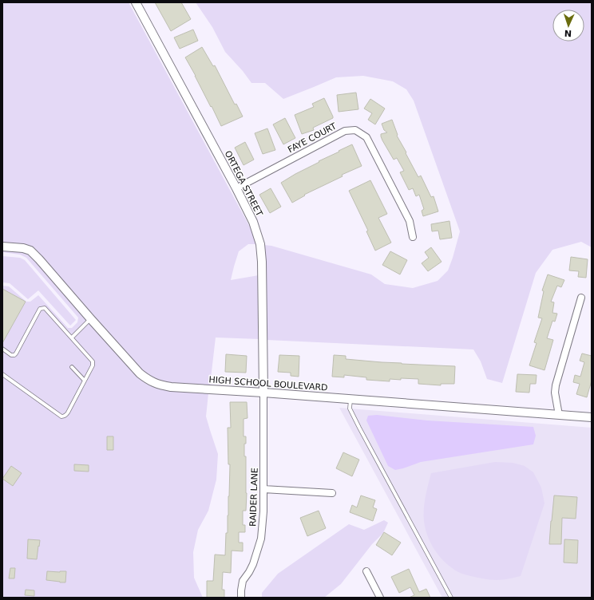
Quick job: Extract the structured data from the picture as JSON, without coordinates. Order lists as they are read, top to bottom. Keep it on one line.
{"streets":{"street":["FAYE COURT","ORTEGA STREET","HIGH SCHOOL BOULEVARD","RAIDER LANE"]},"crossings":[["FAYE COURT","ORTEGA STREET"],["ORTEGA STREET","HIGH SCHOOL BOULEVARD"],["ORTEGA STREET","RAIDER LANE"],["HIGH SCHOOL BOULEVARD","RAIDER LANE"]],"north":"bottom"}
